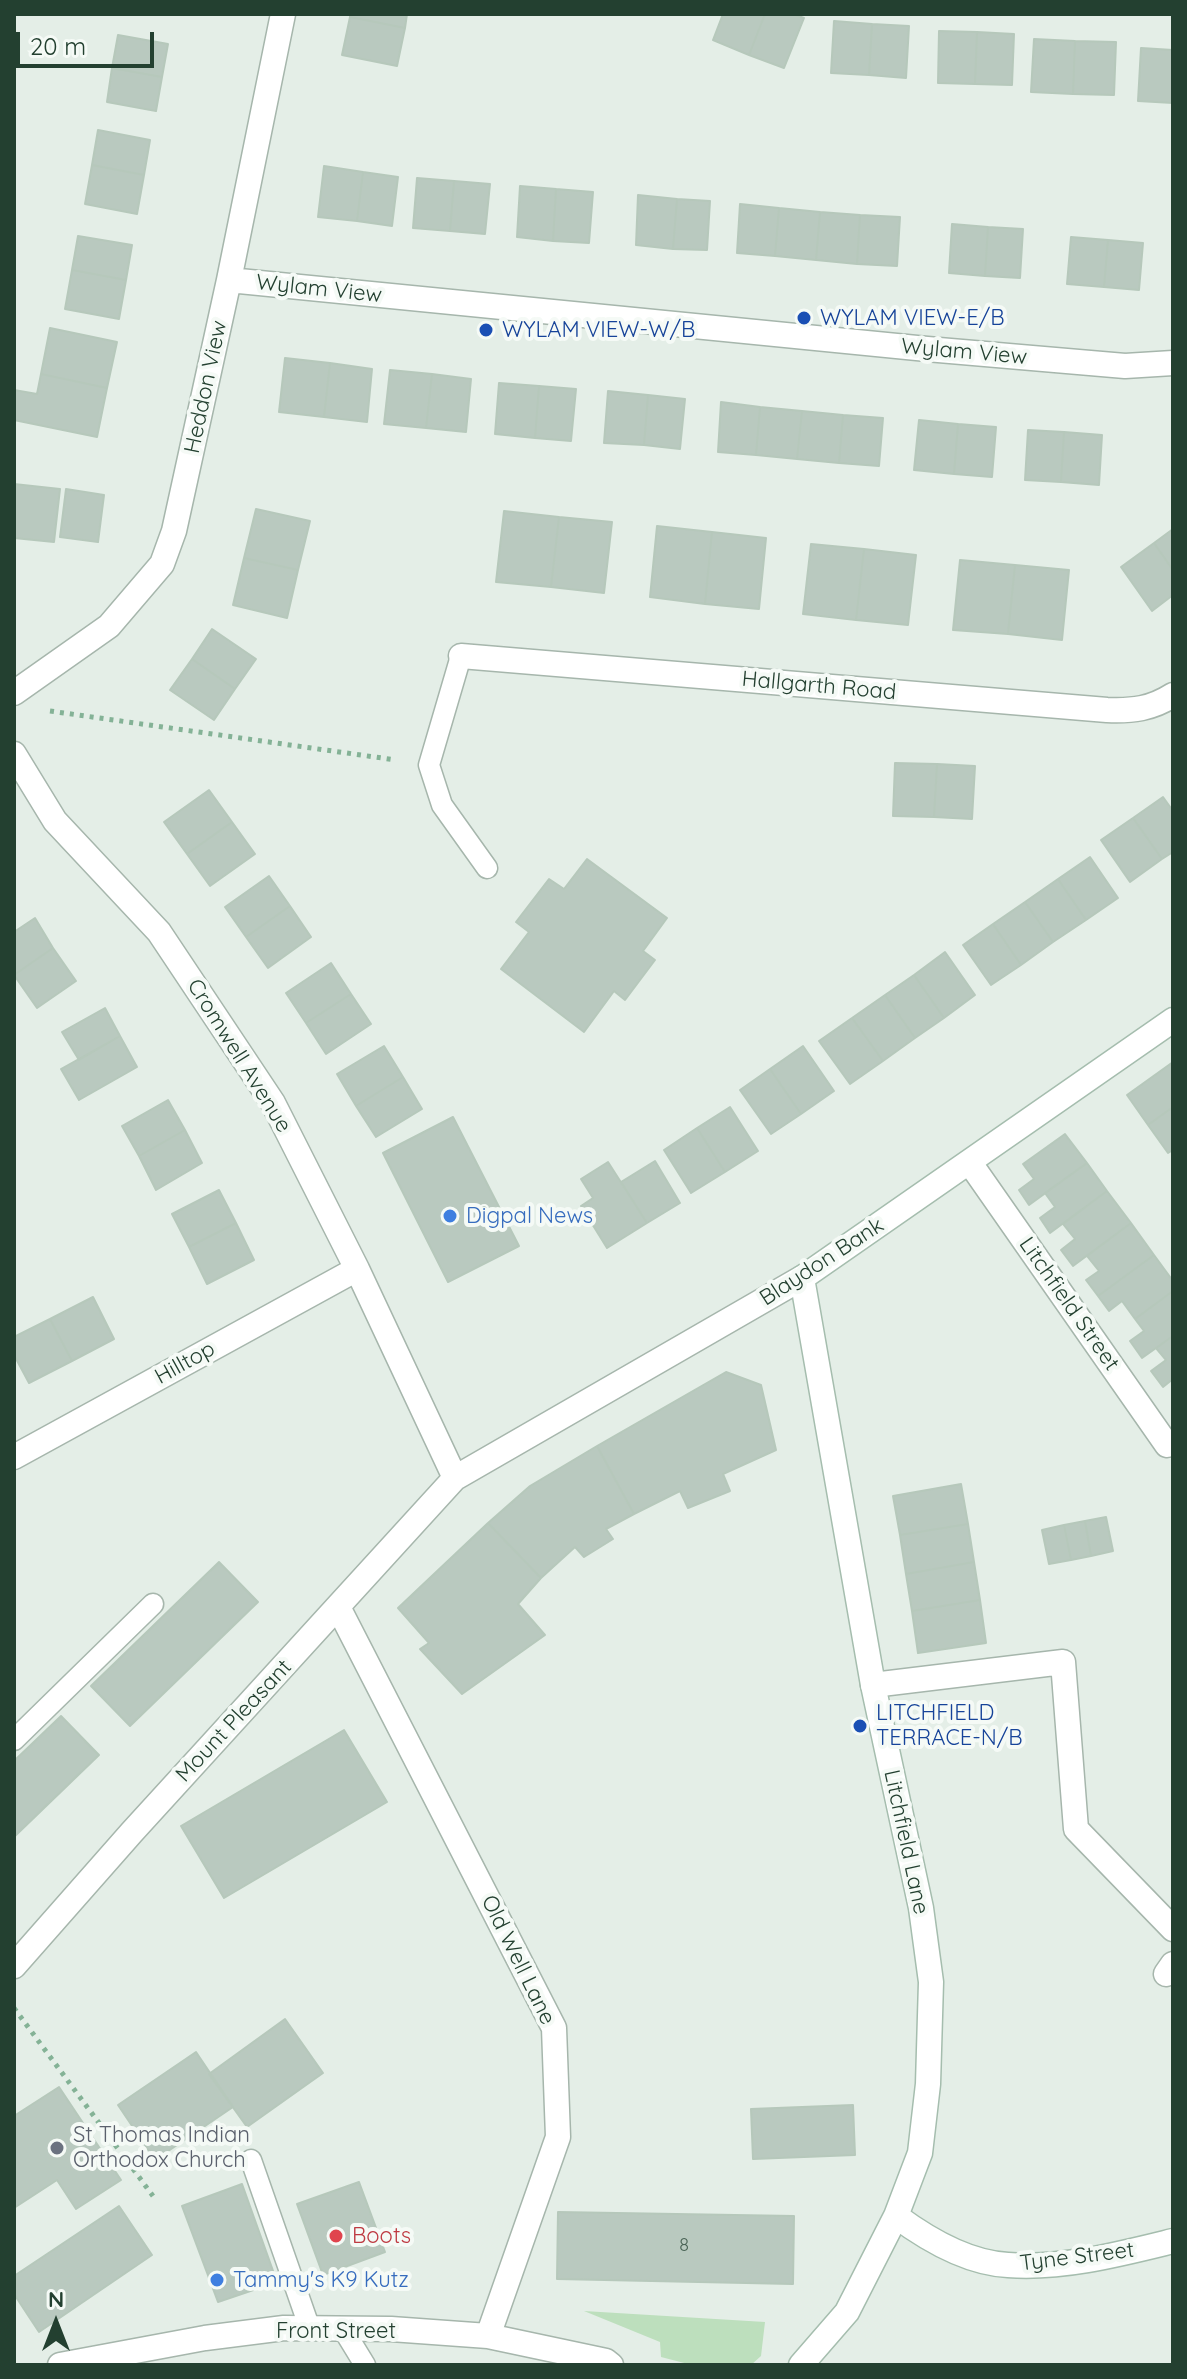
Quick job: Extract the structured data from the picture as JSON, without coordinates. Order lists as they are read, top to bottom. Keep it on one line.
{"streets":{"street":["Wylam View","Heddon View","Hallgarth Road","Cromwell Avenue","Blaydon Bank","Litchfield Street","Hilltop","Mount Pleasant","Litchfield Lane","Old Well Lane","Tyne Street","Front Street"]},"crossings":[["Wylam View","Heddon View"],["Cromwell Avenue","Blaydon Bank"],["Cromwell Avenue","Hilltop"],["Cromwell Avenue","Mount Pleasant"],["Blaydon Bank","Litchfield Street"],["Blaydon Bank","Mount Pleasant"],["Blaydon Bank","Litchfield Lane"],["Mount Pleasant","Old Well Lane"],["Litchfield Lane","Tyne Street"],["Old Well Lane","Front Street"]],"places":["WYLAM VIEW-E/B","WYLAM VIEW-W/B","Digpal News","LITCHFIELD TERRACE-N/B","St Thomas Indian Orthodox Church","Boots","Tammy's K9 Kutz"],"house_numbers":["8"],"scale_bar":"20 m","north":"top"}
